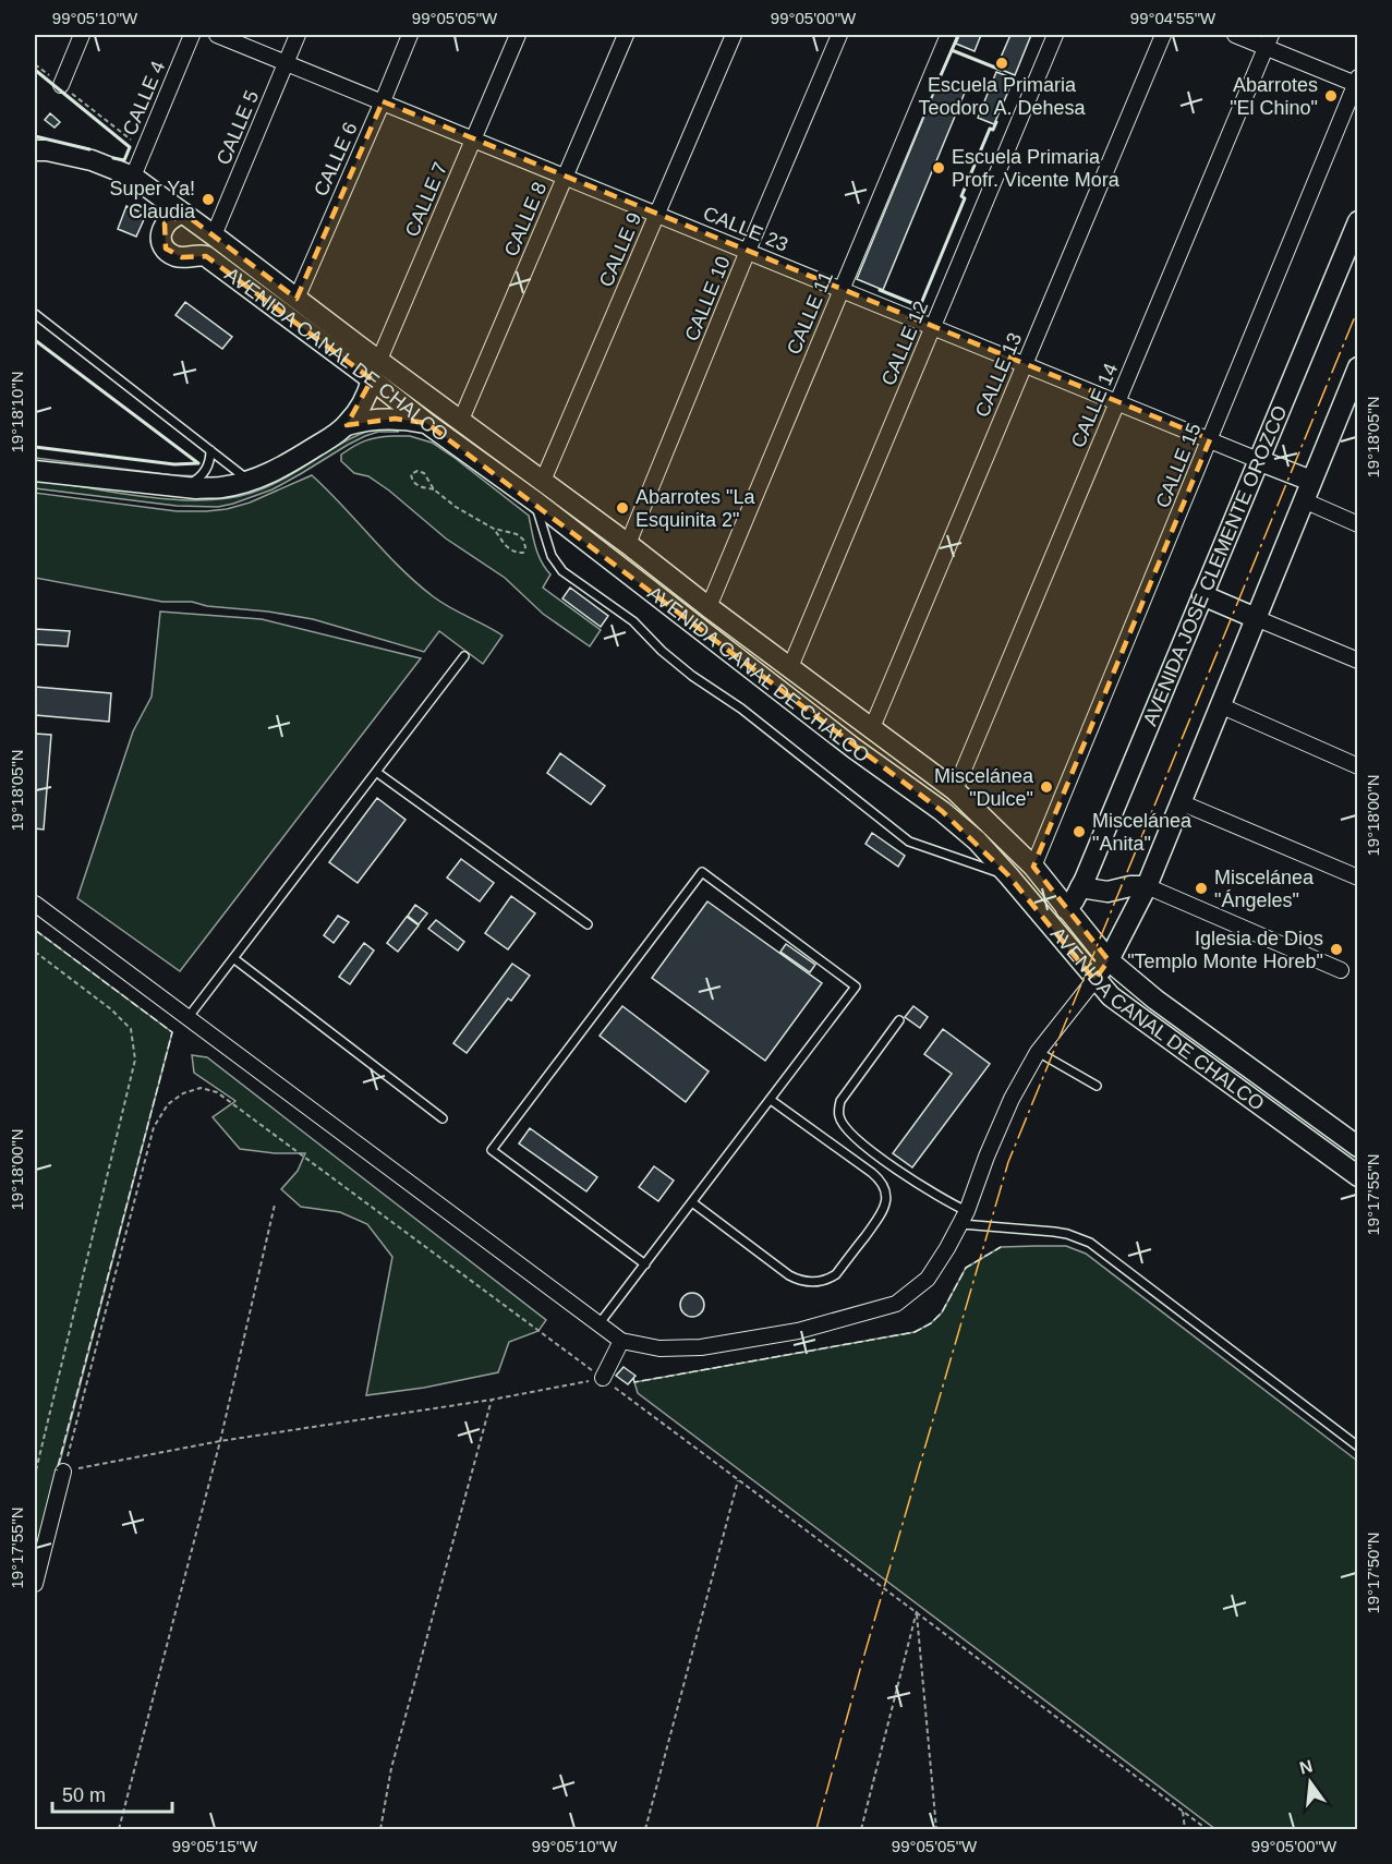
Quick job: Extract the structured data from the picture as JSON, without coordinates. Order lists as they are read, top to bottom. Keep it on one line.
{"streets":{"main road":["AVENIDA CANAL DE CHALCO","AVENIDA JOSÉ CLEMENTE OROZCO"],"street":["CALLE 4","CALLE 5","CALLE 6","CALLE 7","CALLE 8","CALLE 23","CALLE 9","CALLE 10","CALLE 11","CALLE 12","CALLE 13","CALLE 14","CALLE 15"]},"crossings":[["CALLE 4","AVENIDA CANAL DE CHALCO"],["CALLE 5","CALLE 23"],["CALLE 5","AVENIDA CANAL DE CHALCO"],["CALLE 6","CALLE 23"],["CALLE 6","AVENIDA CANAL DE CHALCO"],["CALLE 7","CALLE 23"],["CALLE 7","AVENIDA CANAL DE CHALCO"],["CALLE 8","CALLE 23"],["CALLE 8","AVENIDA CANAL DE CHALCO"],["CALLE 23","CALLE 9"],["CALLE 23","CALLE 10"],["CALLE 23","CALLE 11"],["CALLE 23","CALLE 12"],["CALLE 23","CALLE 13"],["CALLE 23","CALLE 14"],["CALLE 23","CALLE 15"],["CALLE 23","AVENIDA JOSÉ CLEMENTE OROZCO"],["CALLE 9","AVENIDA CANAL DE CHALCO"],["CALLE 10","AVENIDA CANAL DE CHALCO"],["CALLE 11","AVENIDA CANAL DE CHALCO"],["CALLE 12","AVENIDA CANAL DE CHALCO"],["AVENIDA CANAL DE CHALCO","CALLE 13"],["AVENIDA CANAL DE CHALCO","CALLE 14"],["AVENIDA CANAL DE CHALCO","CALLE 15"],["AVENIDA CANAL DE CHALCO","AVENIDA JOSÉ CLEMENTE OROZCO"]],"places":["Escuela Primaria Teodoro A. Dehesa","Abarrotes \"El Chino\"","Escuela Primaria Profr. Vicente Mora","Super Ya! Claudia","Abarrotes \"La Esquinita 2\"","Miscelánea \"Dulce\"","Miscelánea \"Anita\"","Miscelánea \"Ángeles\"","Iglesia de Dios \"Templo Monte Horeb\""],"scale_bar":"50 m","north":"top","coordinates":["99°05'10\"W","99°05'05\"W","99°05'00\"W","99°04'55\"W","19°18'10\"N","19°18'05\"N","19°18'00\"N","19°17'55\"N","19°17'50\"N","99°05'15\"W"]}
